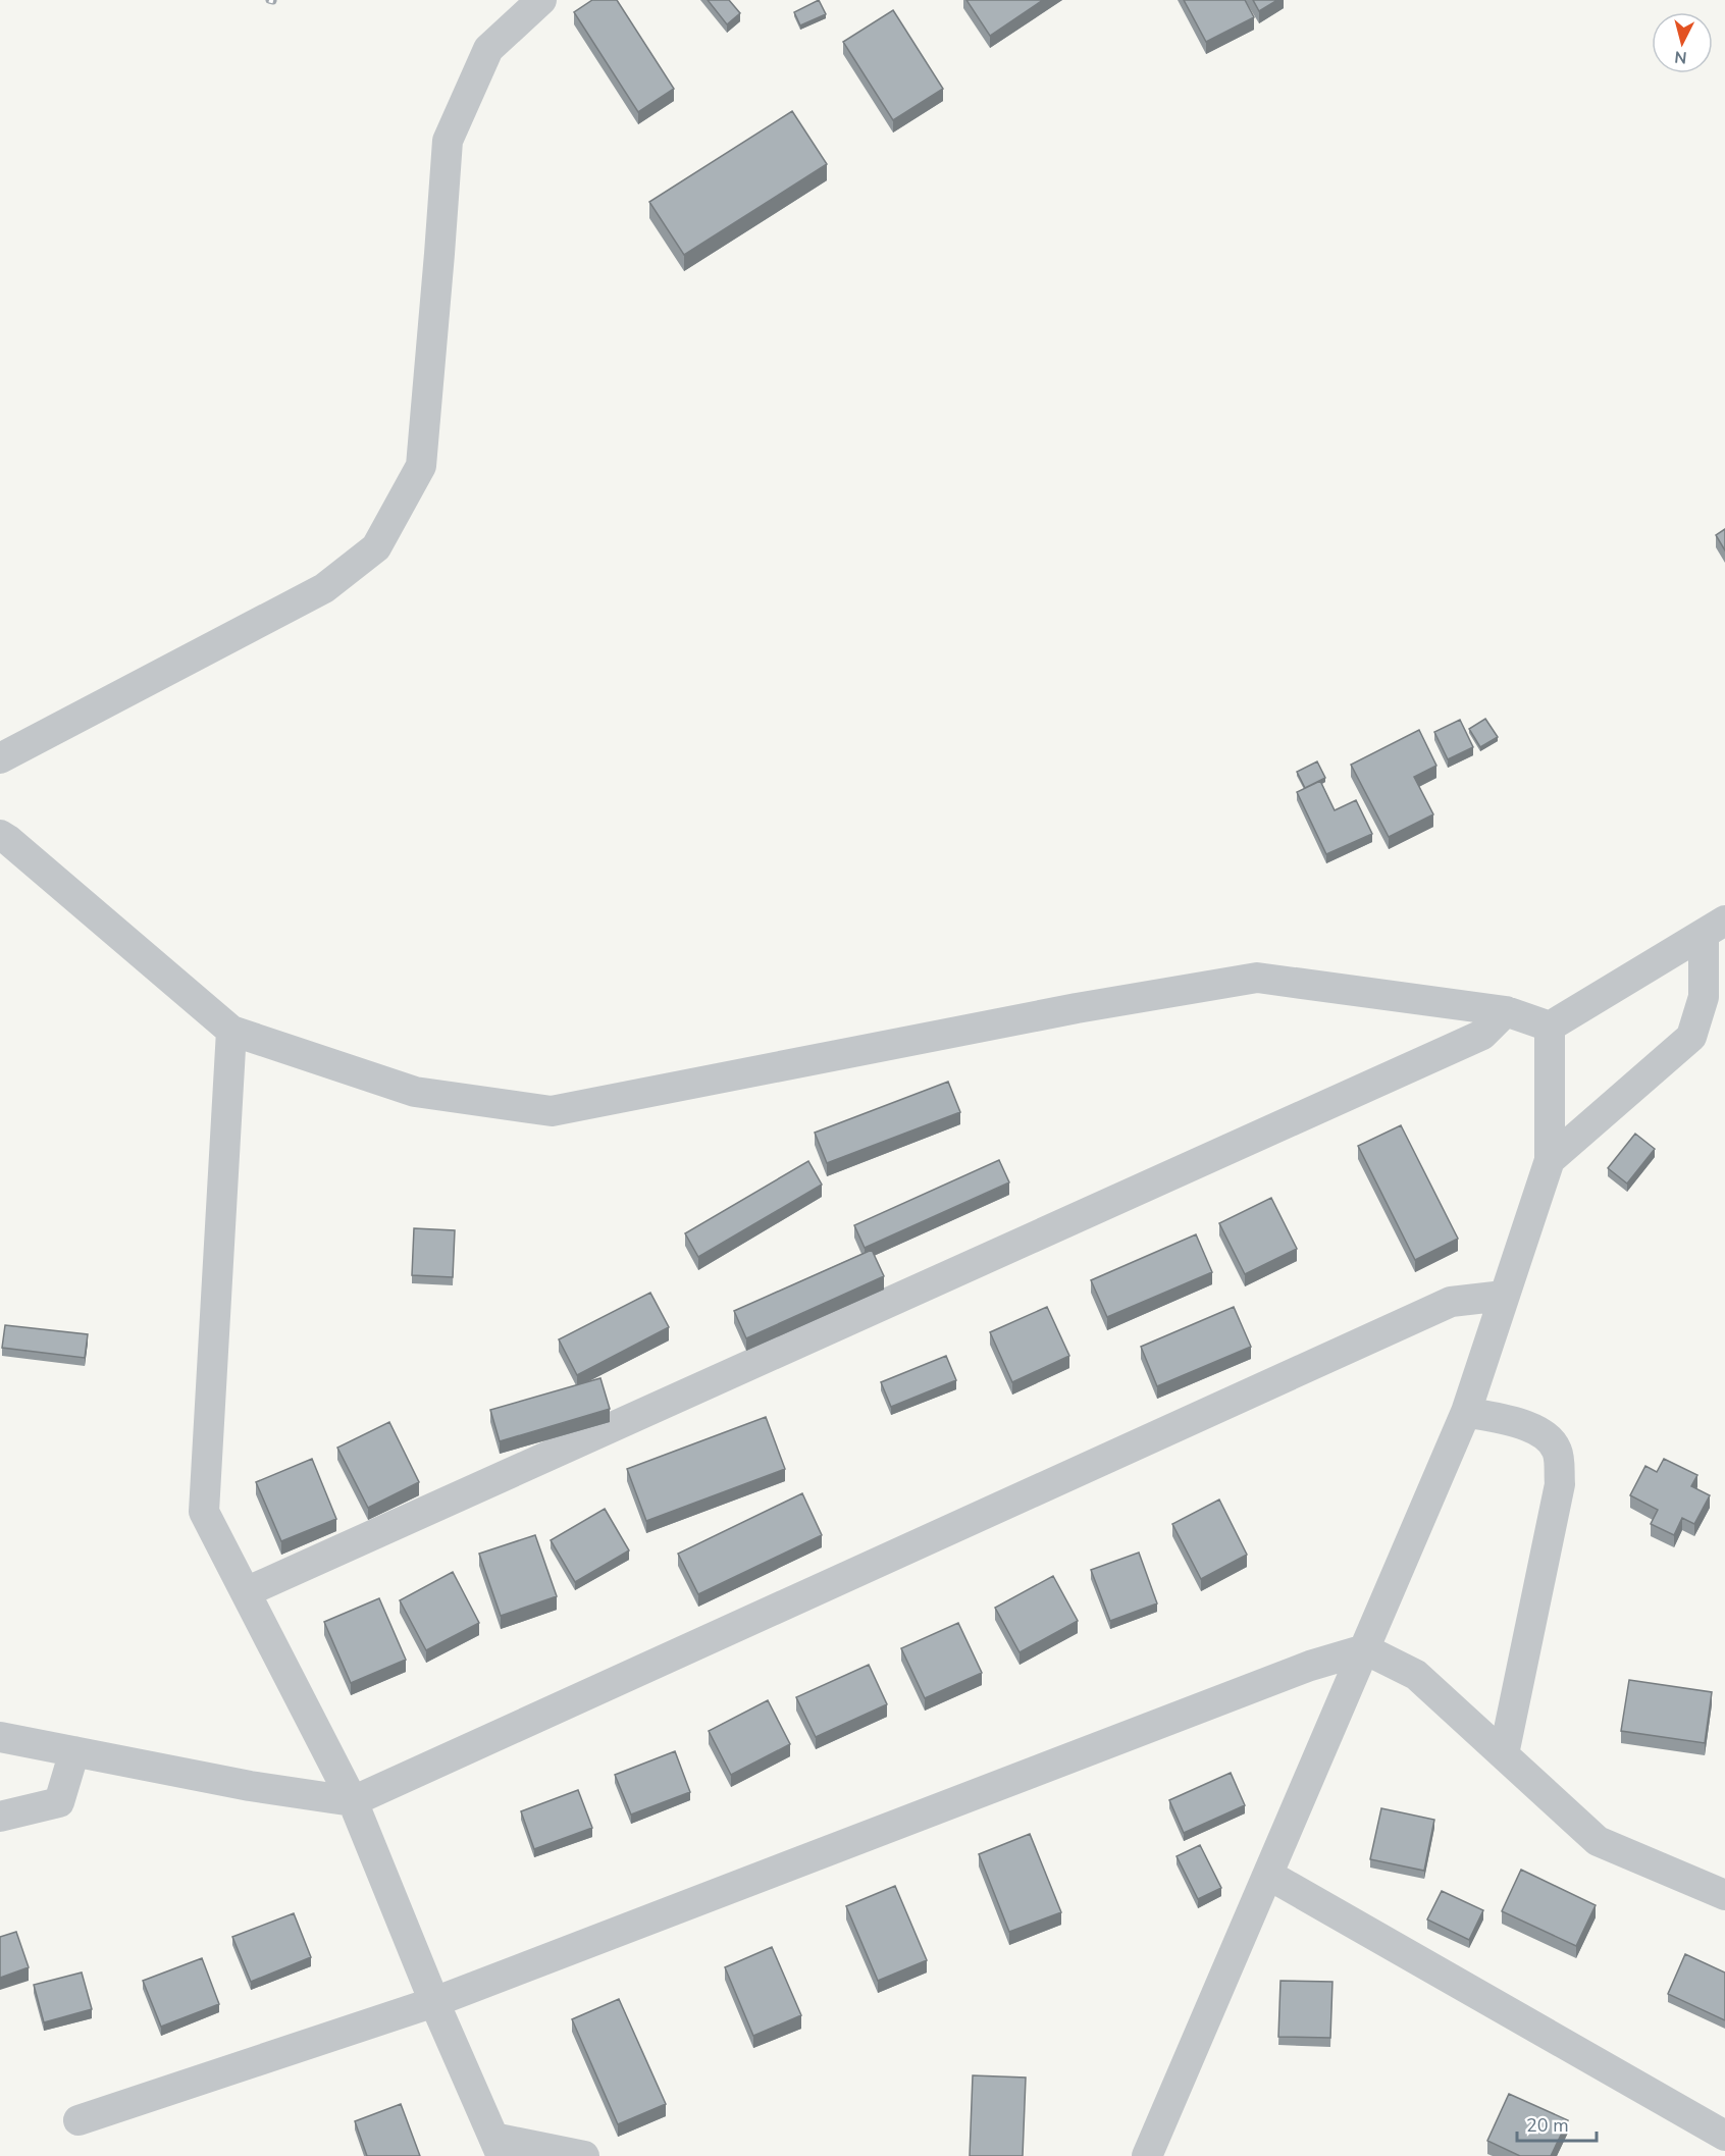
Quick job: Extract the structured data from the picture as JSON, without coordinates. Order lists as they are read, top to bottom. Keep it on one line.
{"scale_bar":"20 m","north":"bottom"}
